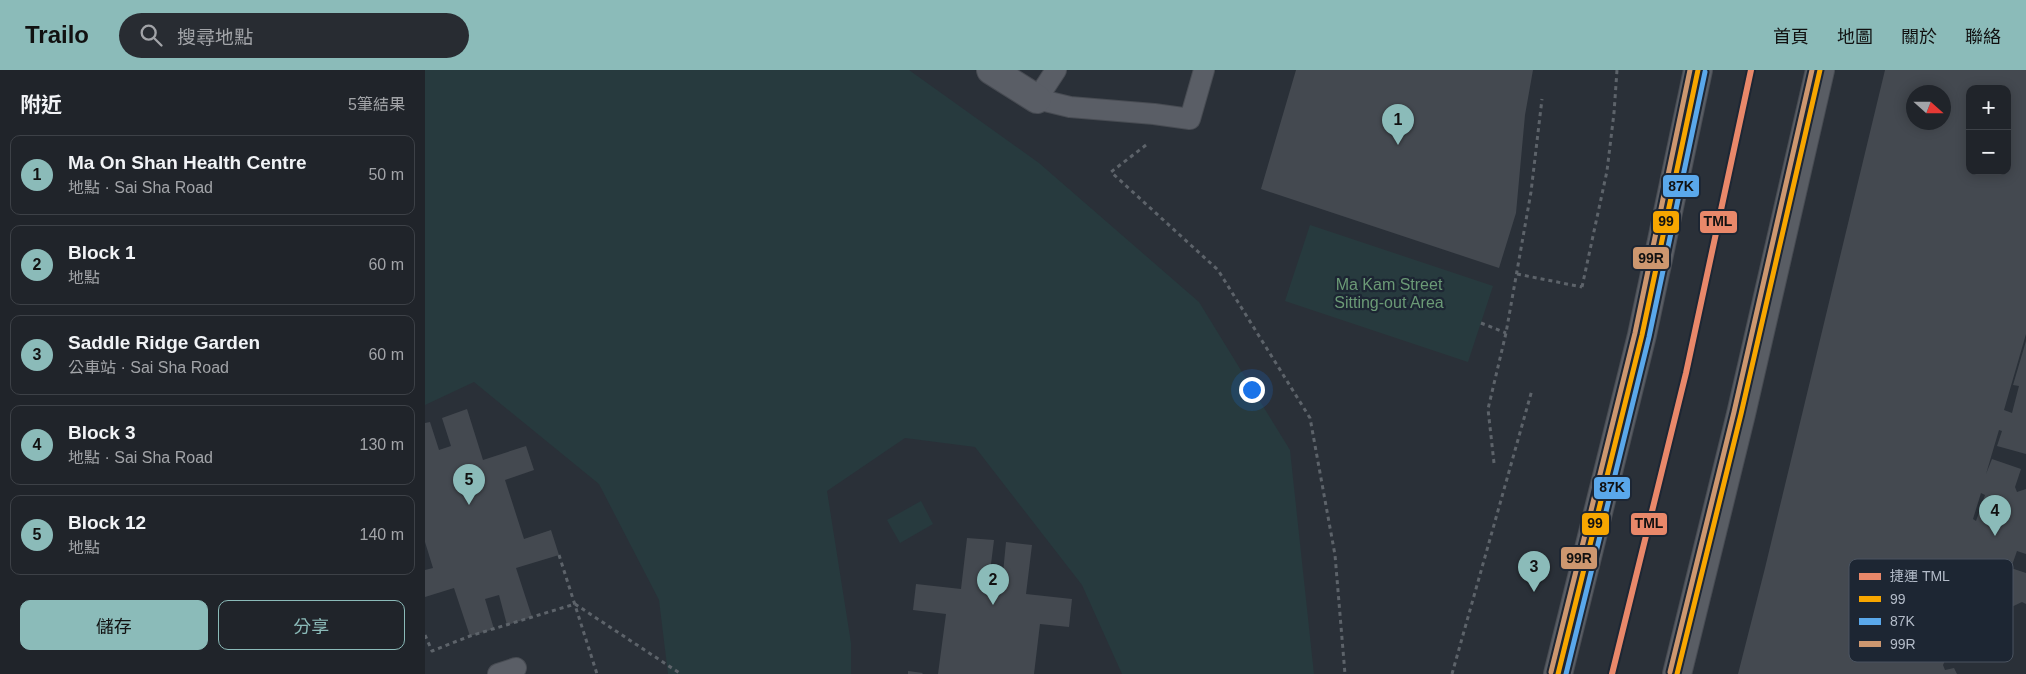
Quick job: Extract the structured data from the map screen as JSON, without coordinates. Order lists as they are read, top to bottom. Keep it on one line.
{"parks":["Ma Kam Street Sitting-out Area"],"lines":["metro line TML","transit line 99","transit line 99R","transit line 87K"],"legend":["捷運 TML","99","87K","99R"],"north":"right","page":{"header":"Trailo","search":"搜尋地點","nav":["首頁","地圖","關於","聯絡"],"heading":["附近","5筆結果"],"map_buttons":["+","−"],"pins":["1","5","4","3","2"],"list":[{"mark":"1","name":"Ma On Shan Health Centre","note":"地點 · Sai Sha Road","value":"50 m"},{"mark":"2","name":"Block 1","note":"地點","value":"60 m"},{"mark":"3","name":"Saddle Ridge Garden","note":"公車站 · Sai Sha Road","value":"60 m"},{"mark":"4","name":"Block 3","note":"地點 · Sai Sha Road","value":"130 m"},{"mark":"5","name":"Block 12","note":"地點","value":"140 m"}],"buttons":["儲存","分享"]}}
